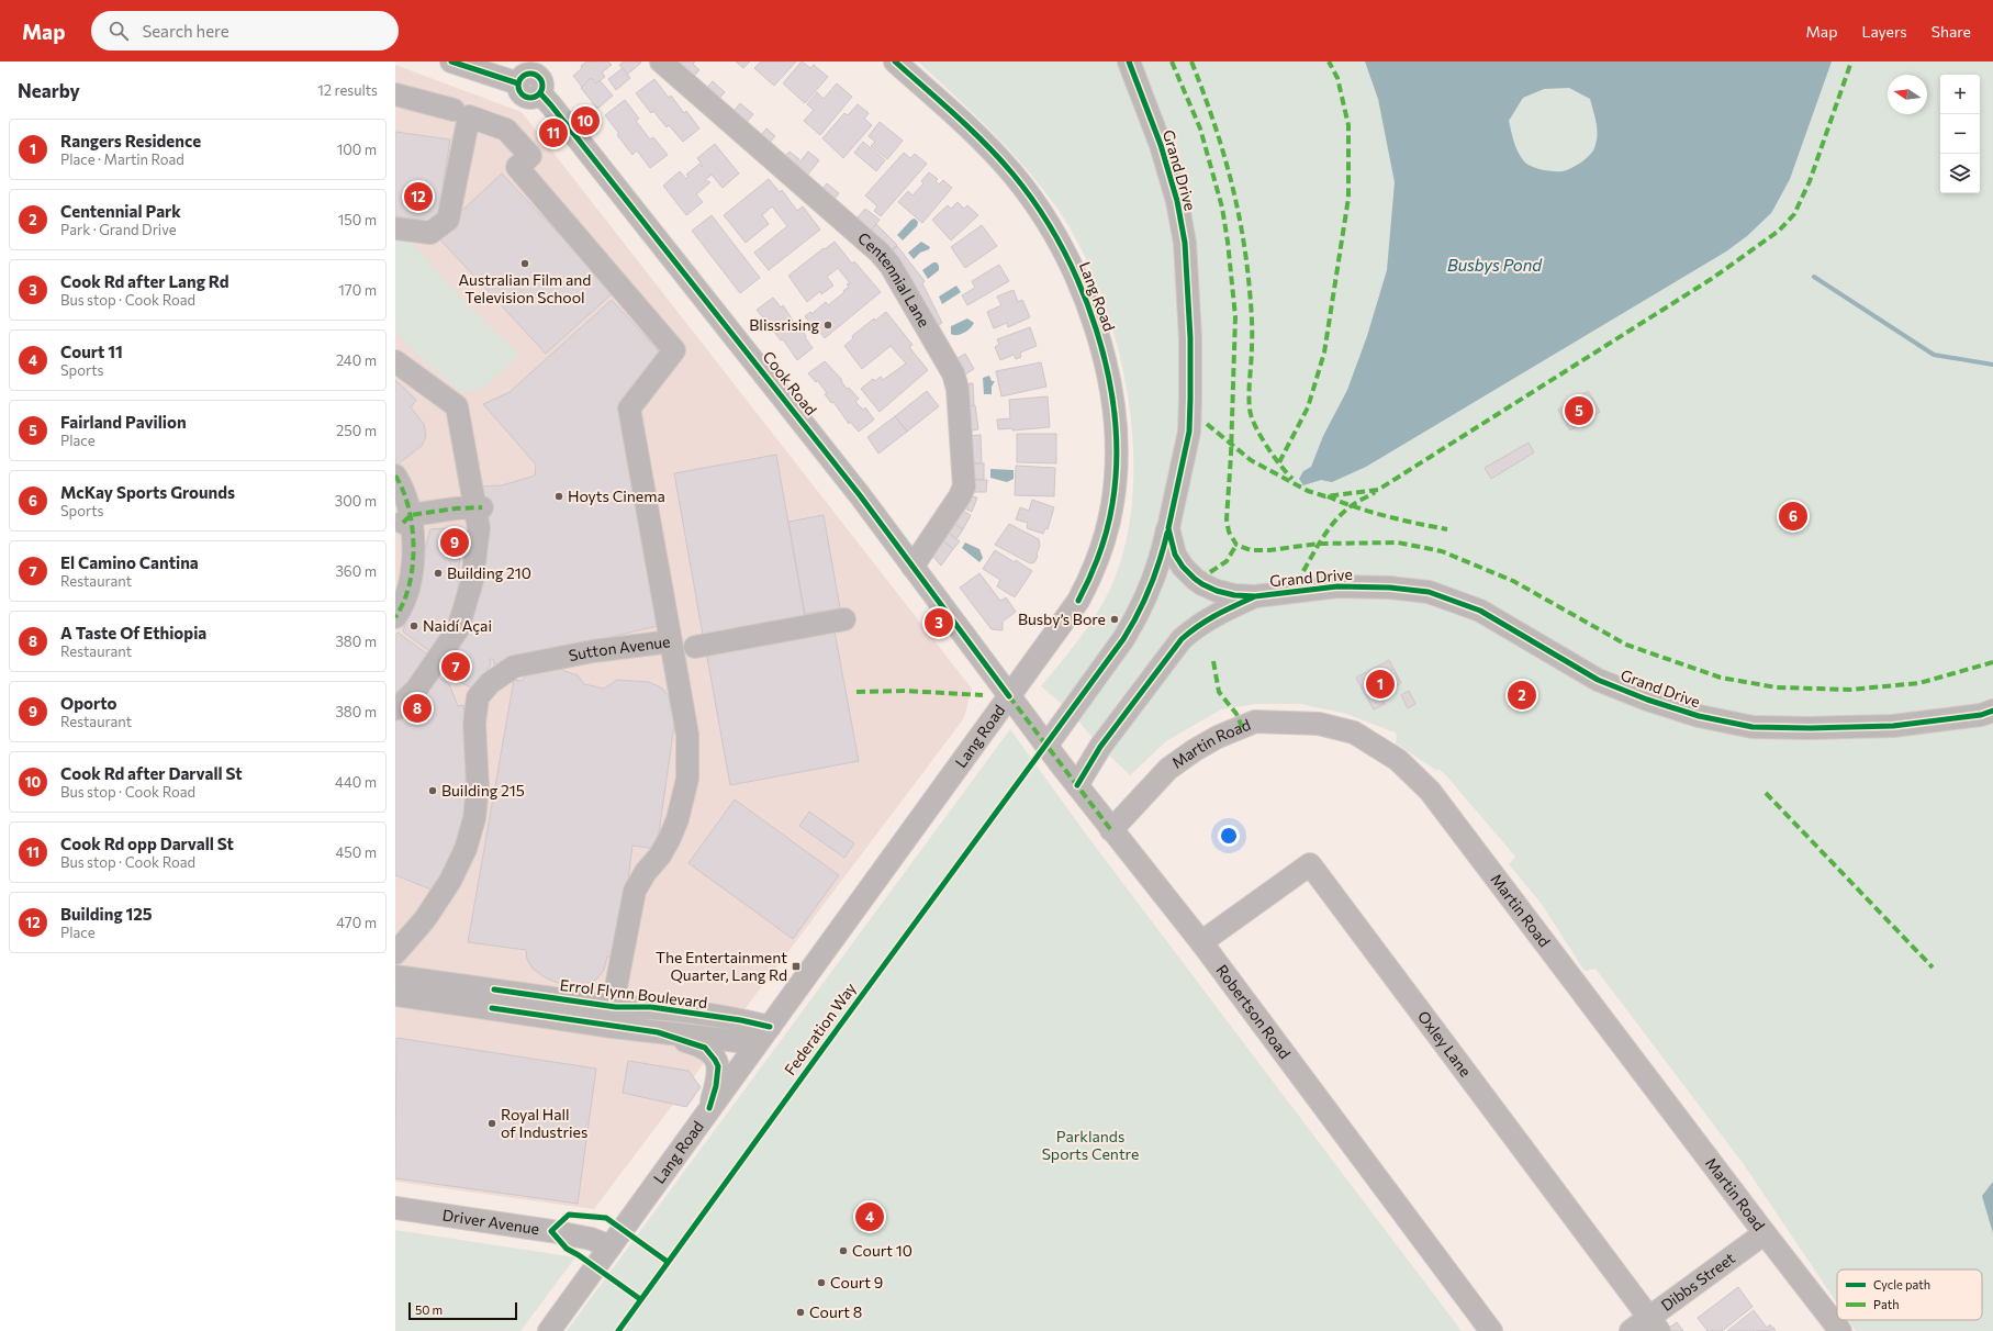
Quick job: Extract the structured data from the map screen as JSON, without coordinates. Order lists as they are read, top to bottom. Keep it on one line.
{"streets":{"street":["Grand Drive","Centennial Lane","Lang Road","Cook Road","Sutton Avenue","Martin Road","Errol Flynn Boulevard","Robertson Road","Oxley Lane","Driver Avenue","Dibbs Street"],"cycle path":["Federation Way"]},"crossings":[["Centennial Lane","Cook Road"],["Lang Road","Cook Road"],["Lang Road","Errol Flynn Boulevard"],["Lang Road","Robertson Road"],["Lang Road","Driver Avenue"],["Cook Road","Robertson Road"],["Sutton Avenue","Errol Flynn Boulevard"],["Martin Road","Robertson Road"],["Martin Road","Dibbs Street"],["Robertson Road","Oxley Lane"],["Oxley Lane","Dibbs Street"]],"water":["Busbys Pond"],"parks":["Parklands Sports Centre"],"places":{"other":["Australian Film and Television School","Blissrising","Hoyts Cinema","Building 210","Busby’s Bore","Naidí Açai","Building 215","Royal Hall of Industries","Court 10","Court 9","Court 8"],"transit":["The Entertainment Quarter, Lang Rd"]},"legend":["Cycle path","Path"],"scale_bar":"50 m","north":"left","page":{"header":"Map","search":"Search here","nav":["Map","Layers","Share"],"heading":["Nearby","12 results"],"map_buttons":["+","−"],"pins":["10","11","12","5","6","9","3","7","1","2","8","4"],"list":[{"mark":"1","name":"Rangers Residence","note":"Place · Martin Road","value":"100 m"},{"mark":"2","name":"Centennial Park","note":"Park · Grand Drive","value":"150 m"},{"mark":"3","name":"Cook Rd after Lang Rd","note":"Bus stop · Cook Road","value":"170 m"},{"mark":"4","name":"Court 11","note":"Sports","value":"240 m"},{"mark":"5","name":"Fairland Pavilion","note":"Place","value":"250 m"},{"mark":"6","name":"McKay Sports Grounds","note":"Sports","value":"300 m"},{"mark":"7","name":"El Camino Cantina","note":"Restaurant","value":"360 m"},{"mark":"8","name":"A Taste Of Ethiopia","note":"Restaurant","value":"380 m"},{"mark":"9","name":"Oporto","note":"Restaurant","value":"380 m"},{"mark":"10","name":"Cook Rd after Darvall St","note":"Bus stop · Cook Road","value":"440 m"},{"mark":"11","name":"Cook Rd opp Darvall St","note":"Bus stop · Cook Road","value":"450 m"},{"mark":"12","name":"Building 125","note":"Place","value":"470 m"}],"scale":"50 m"}}
